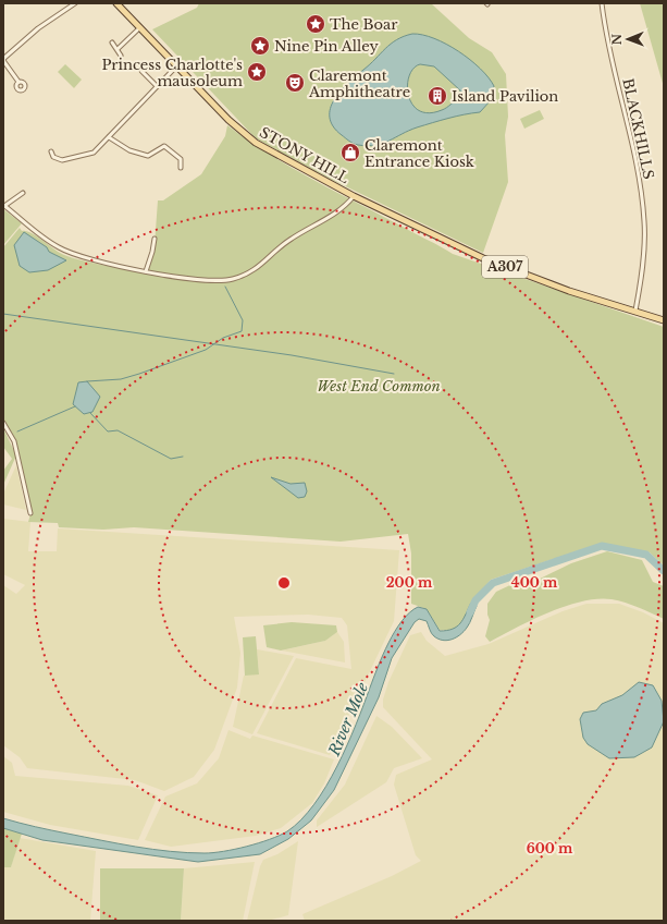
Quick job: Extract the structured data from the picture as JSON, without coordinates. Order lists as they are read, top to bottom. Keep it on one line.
{"streets":{"main road":["STONY HILL","A307"],"street":["BLACKHILLS"]},"crossings":[["BLACKHILLS","A307"],["STONY HILL","A307"]],"water":["River Mole"],"parks":["West End Common"],"places":{"place":["The Boar","Nine Pin Alley","Princess Charlotte's mausoleum"],"theatre":["Claremont Amphitheatre"],"building":["Island Pavilion"],"shop":["Claremont Entrance Kiosk"]},"north":"left","rings":["200 m","400 m","600 m"]}
